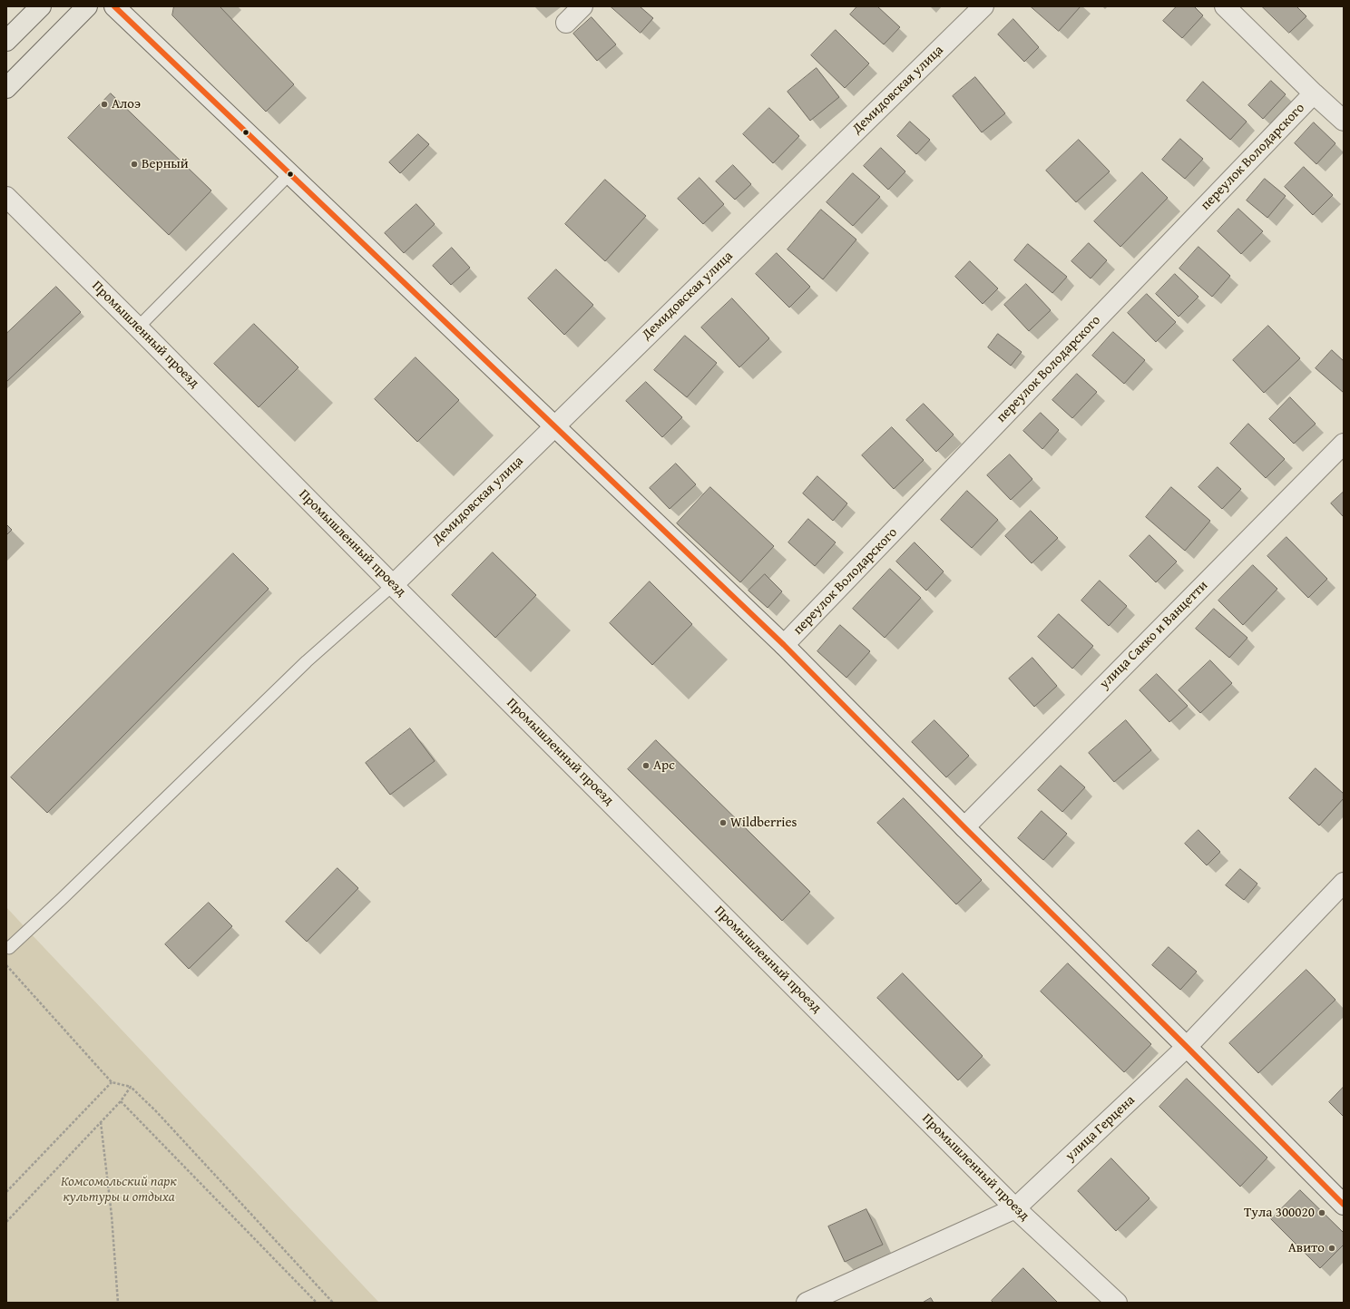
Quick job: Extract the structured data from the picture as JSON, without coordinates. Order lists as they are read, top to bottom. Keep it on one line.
{"streets":{"street":["Демидовская улица","переулок Володарского","Промышленный проезд","улица Сакко и Ванцетти","улица Герцена"]},"crossings":[["Демидовская улица","Промышленный проезд"],["Промышленный проезд","улица Герцена"]],"parks":["Комсомольский парк культуры и отдыха"],"places":["Алоэ","Верный","Арс","Wildberries","Тула 300020","Авито"]}
